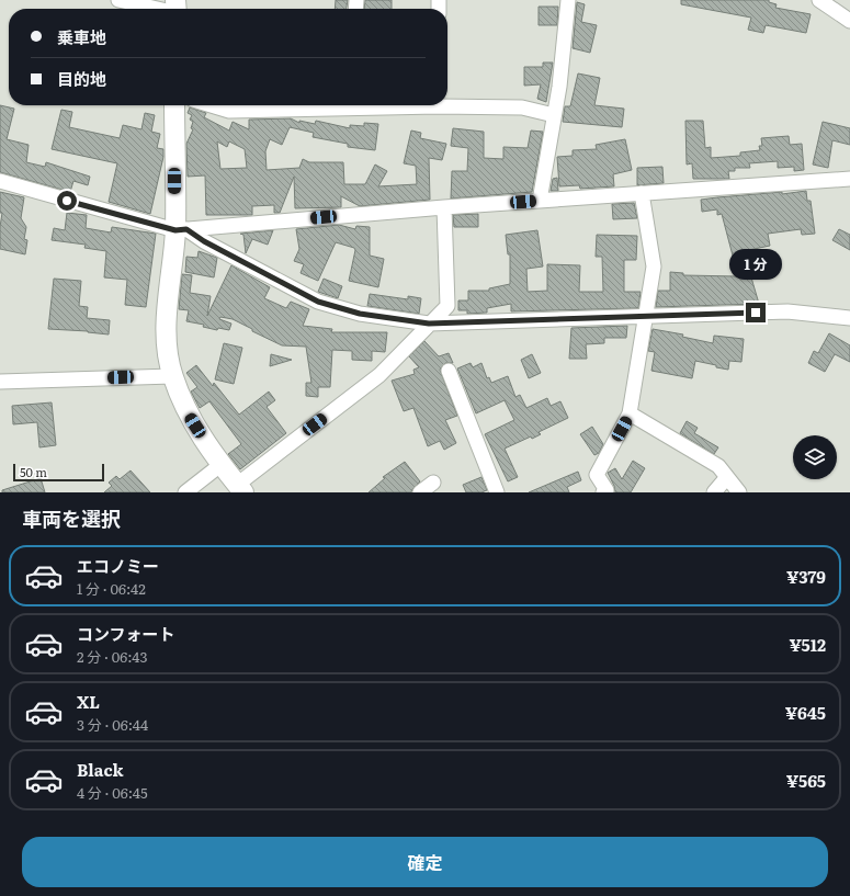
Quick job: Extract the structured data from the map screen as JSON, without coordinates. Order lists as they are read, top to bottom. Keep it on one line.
{"scale_bar":"50 m","page":{"banner":["乗車地","目的地"],"bubble":"1 分","scale":"50 m","heading":"車両を選択","list":[{"name":"エコノミー","note":"1 分 · 06:42","value":"¥379"},{"name":"コンフォート","note":"2 分 · 06:43","value":"¥512"},{"name":"XL","note":"3 分 · 06:44","value":"¥645"},{"name":"Black","note":"4 分 · 06:45","value":"¥565"}],"buttons":"確定"}}
